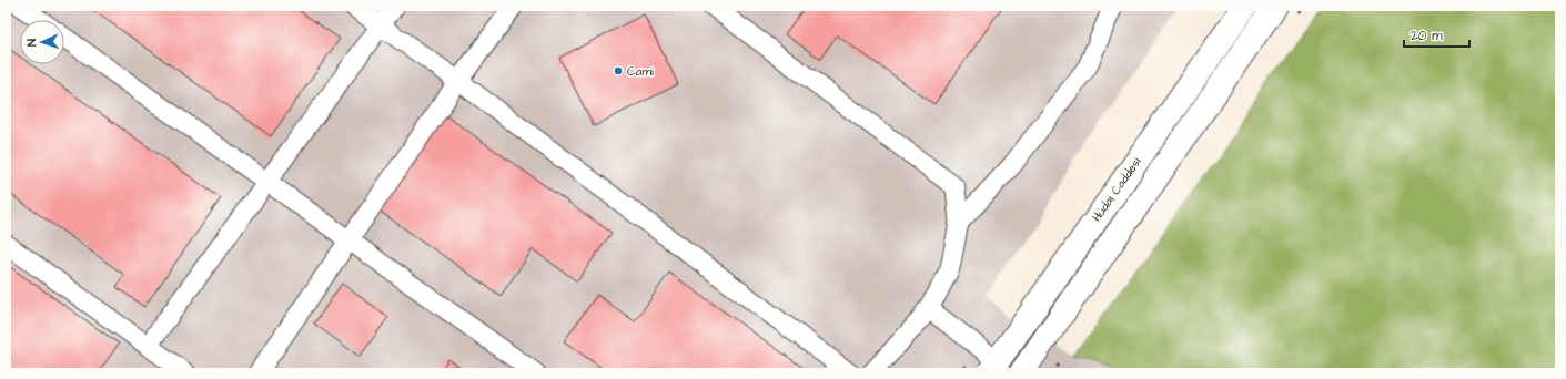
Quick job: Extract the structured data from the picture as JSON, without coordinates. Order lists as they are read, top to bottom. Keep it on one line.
{"streets":{"street":["Hüdai Caddesi"]},"places":["Cami"],"scale_bar":"20 m","north":"left"}
